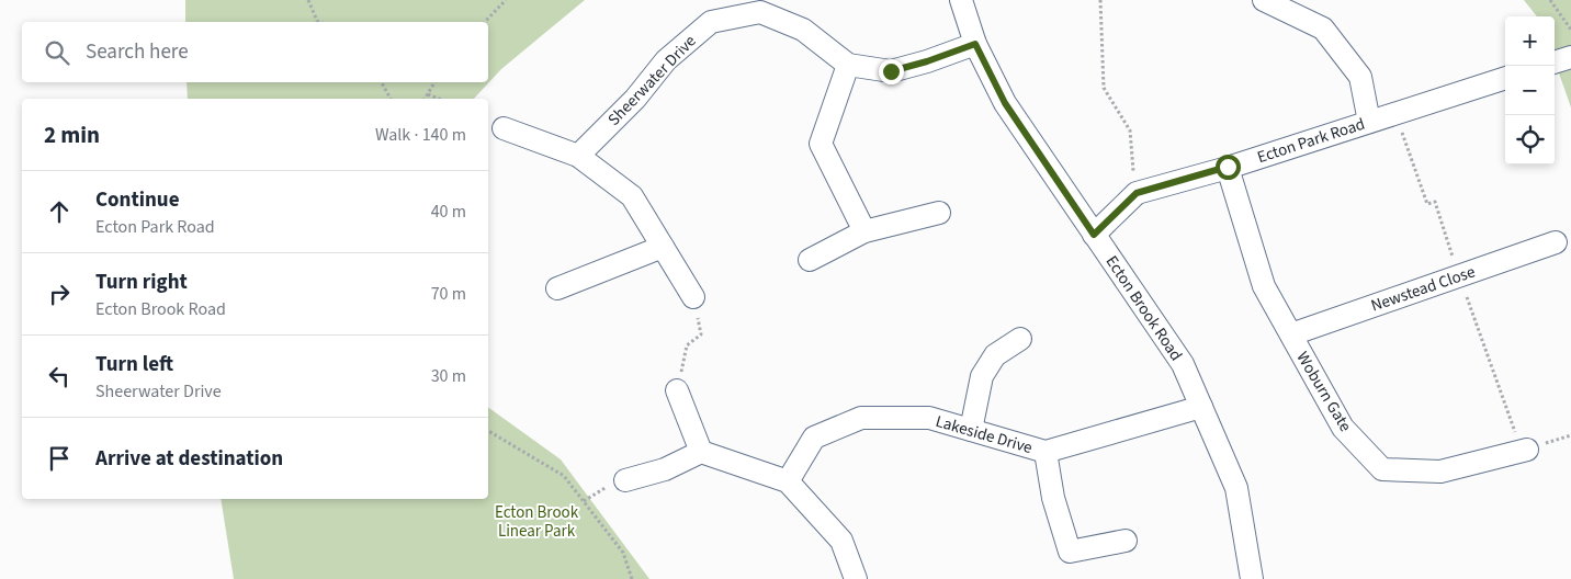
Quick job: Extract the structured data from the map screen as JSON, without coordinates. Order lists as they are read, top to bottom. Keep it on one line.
{"streets":{"street":["Sheerwater Drive","Ecton Park Road","Newstead Close","Ecton Brook Road","Woburn Gate","Lakeside Drive"]},"crossings":[["Sheerwater Drive","Ecton Brook Road"],["Ecton Park Road","Ecton Brook Road"],["Ecton Park Road","Woburn Gate"],["Newstead Close","Woburn Gate"],["Ecton Brook Road","Lakeside Drive"]],"parks":["Ecton Brook Linear Park"],"page":{"map_buttons":["+","−"],"search":"Search here","heading":["2 min","Walk · 140 m"],"list":[["Continue","Ecton Park Road","40 m"],["Turn right","Ecton Brook Road","70 m"],["Turn left","Sheerwater Drive","30 m"],"Arrive at destination"]}}
